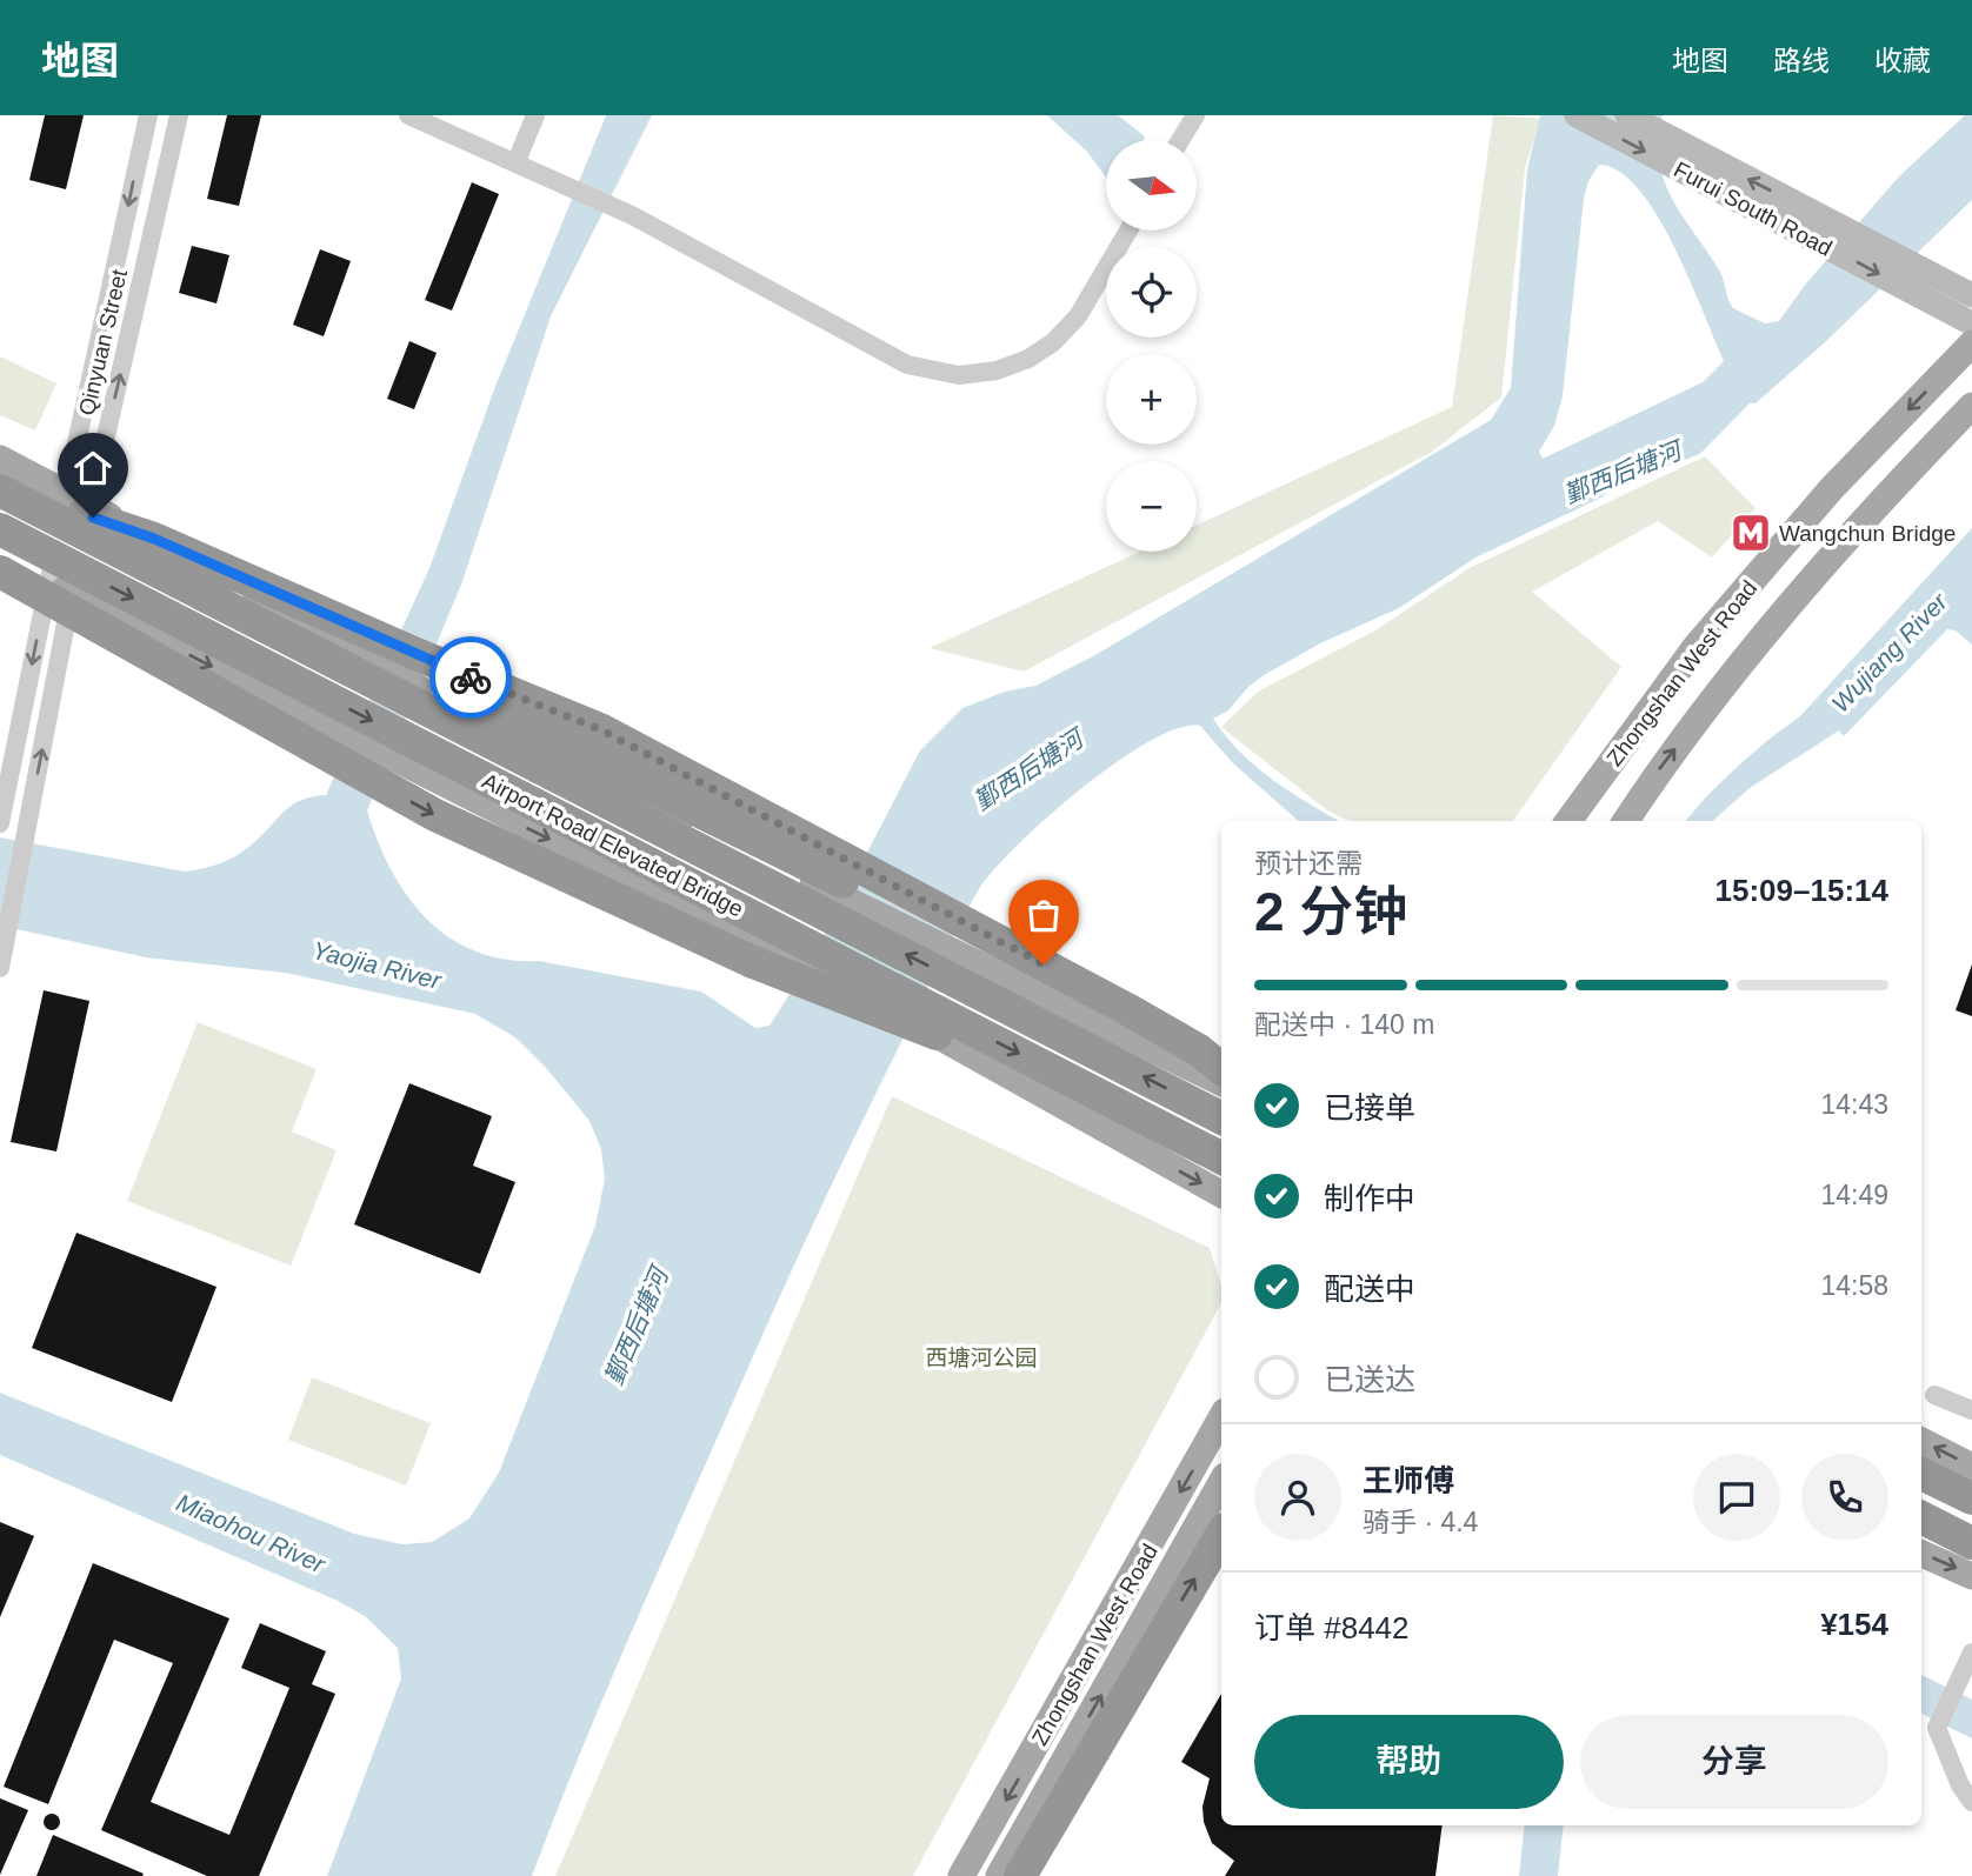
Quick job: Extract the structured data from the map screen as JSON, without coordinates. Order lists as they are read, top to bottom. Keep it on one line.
{"streets":{"highway":["Airport Road Elevated Bridge"],"main road":["Zhongshan West Road"],"street":["Furui South Road","Qinyuan Street"]},"water":["鄞西后塘河","Wujiang River","Yaojia River","Miaohou River"],"parks":["西塘河公园"],"places":{"metro station":["Wangchun Bridge"]},"north":"right","page":{"header":"地图","nav":["地图","路线","收藏"],"map_buttons":["+","−"],"heading":["2 分钟","预计还需","15:09–15:14"],"panel":["王师傅","骑手 · 4.4","订单 #8442","¥154"],"bar":"配送中 · 140 m","list":[["已接单","14:43"],["制作中","14:49"],["配送中","14:58"],"已送达"],"buttons":["帮助","分享"]}}
